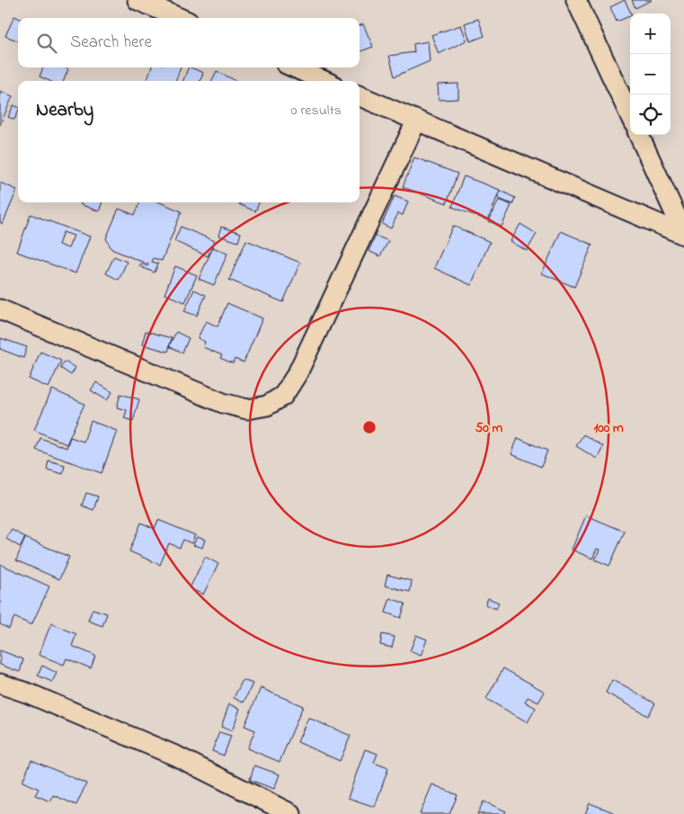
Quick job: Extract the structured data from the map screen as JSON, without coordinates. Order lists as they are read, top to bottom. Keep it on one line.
{"page":{"map_buttons":["+","−"],"search":"Search here","heading":["Nearby","0 results"]},"rings":["50 m","100 m"]}
